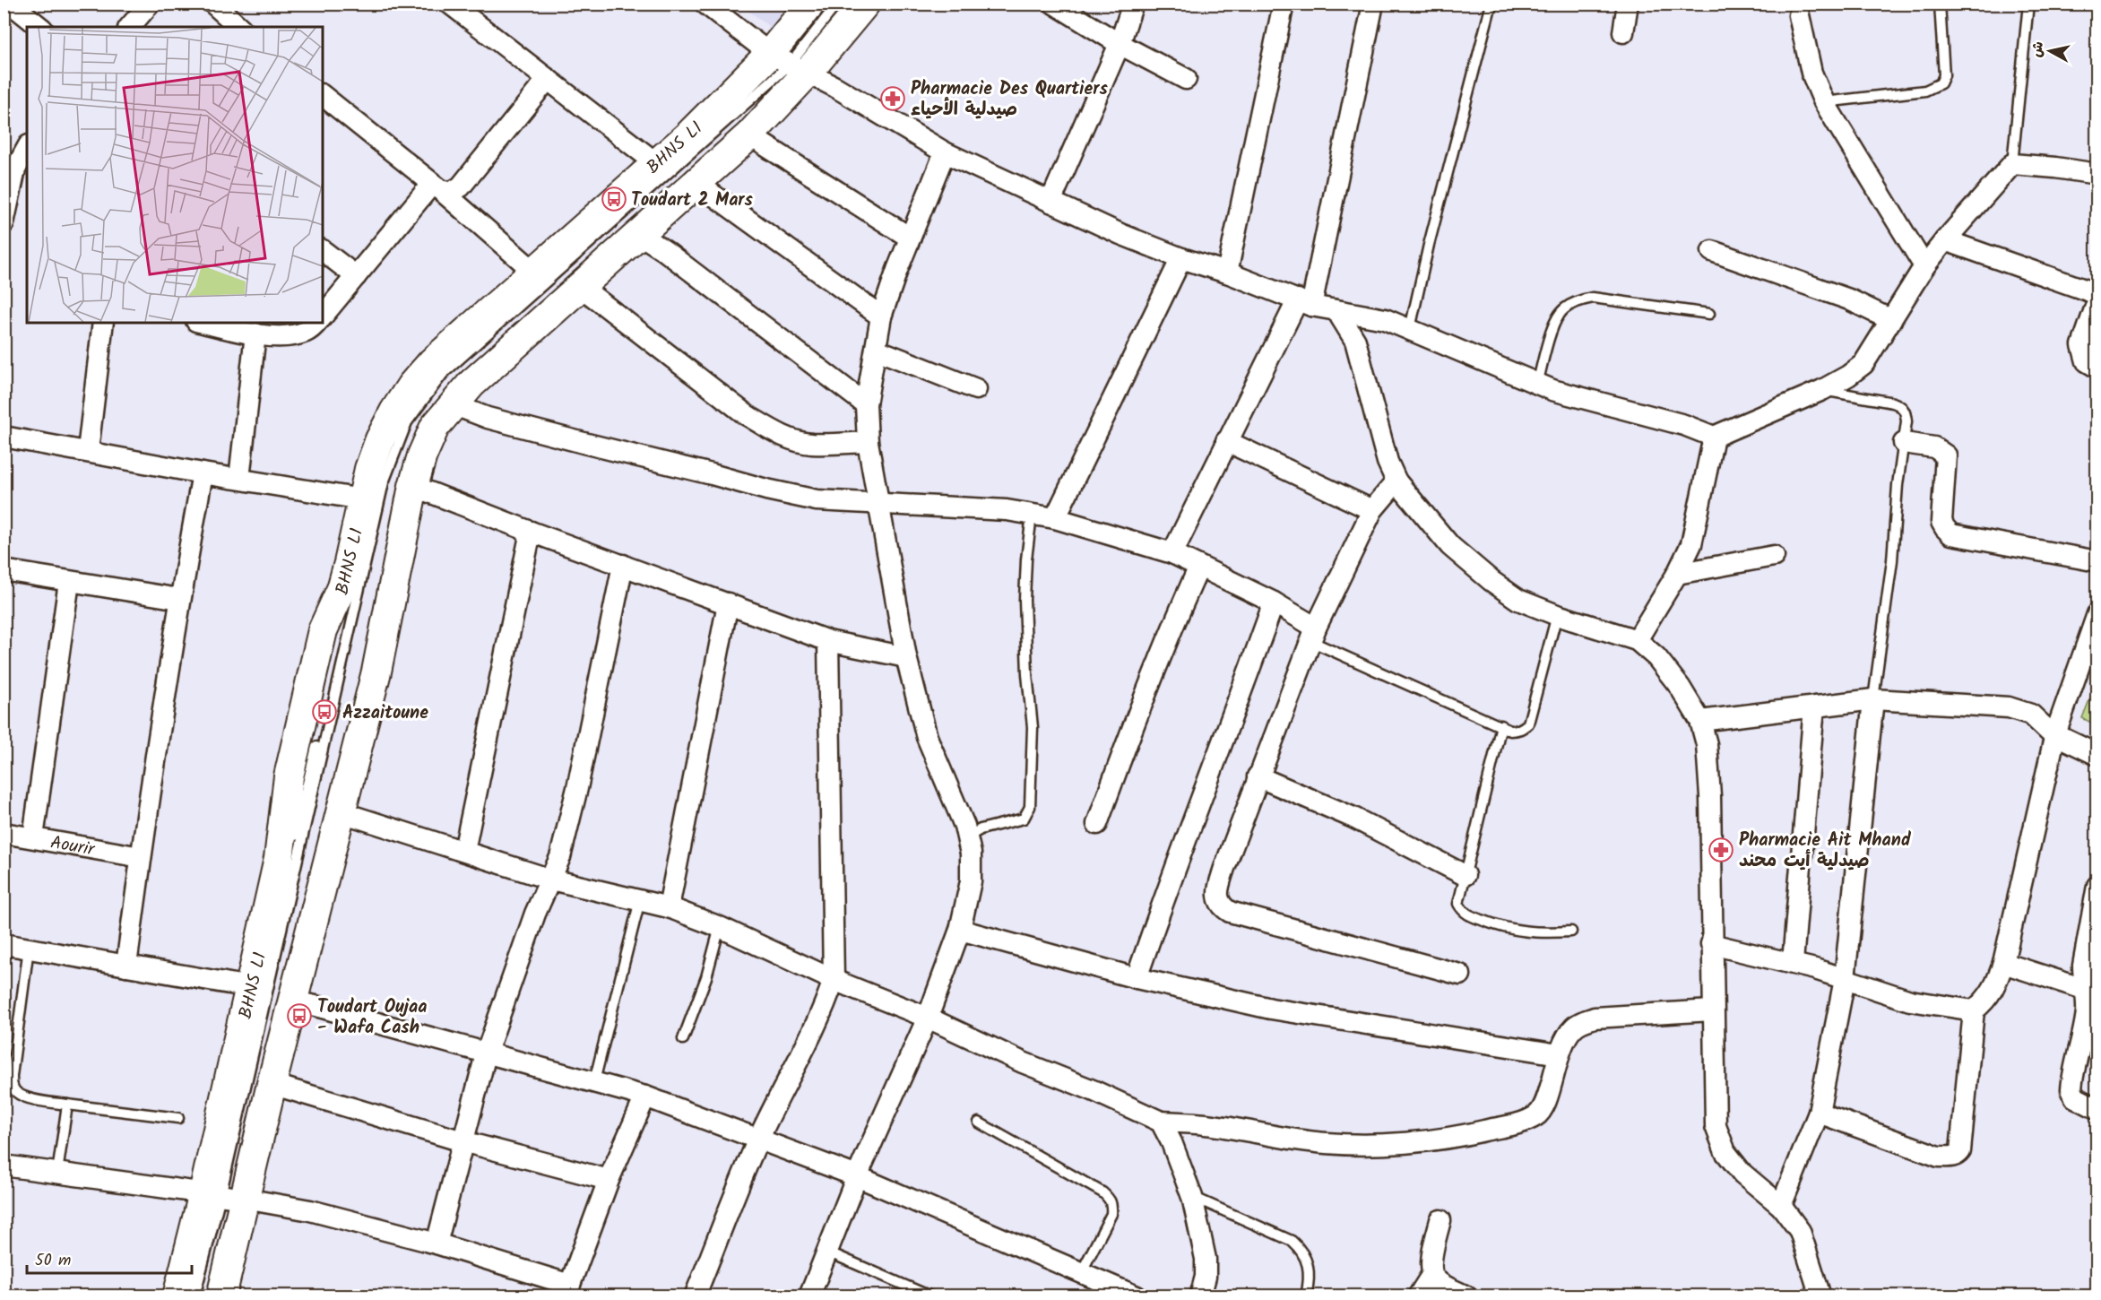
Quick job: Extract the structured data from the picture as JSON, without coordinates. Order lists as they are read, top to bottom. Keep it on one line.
{"streets":{"street":["Aourir"],"lane":["BHNS L1"]},"places":{"pharmacy":["Pharmacie Des Quartiers صيدلية الأحياء","Pharmacie Ait Mhand صيدلية أيت محند"],"bus stop":["Toudart 2 Mars","Azzaitoune","Toudart Oujaa - Wafa Cash"]},"scale_bar":"50 m","north":"left"}
